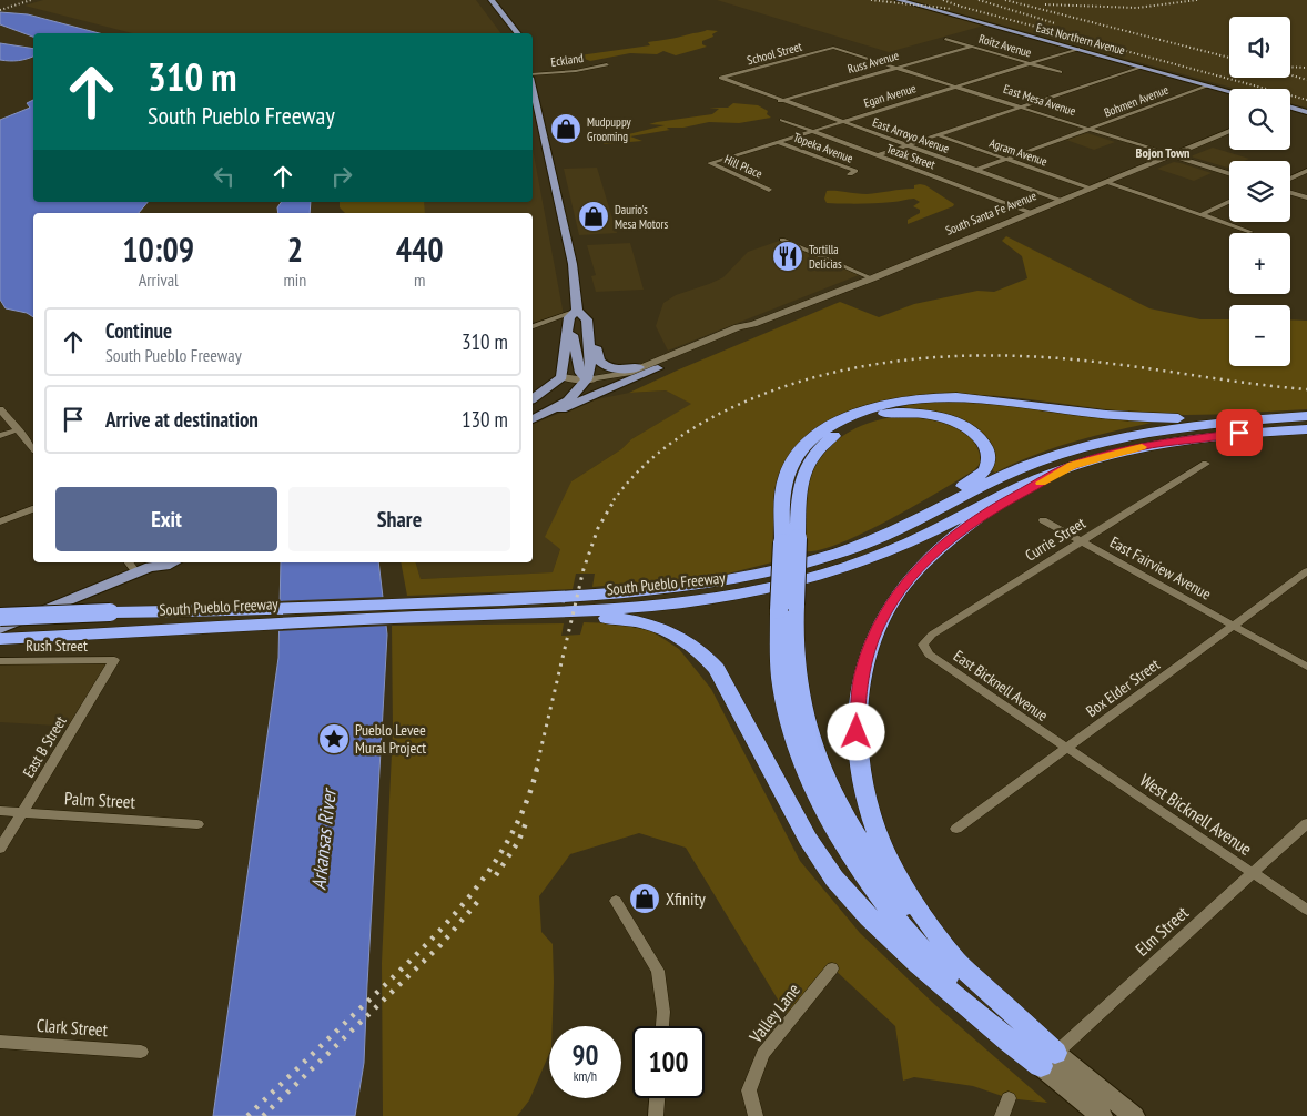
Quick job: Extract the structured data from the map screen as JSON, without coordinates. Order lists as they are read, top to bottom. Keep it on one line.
{"streets":{"highway":["South Pueblo Freeway"],"main road":["East Northern Avenue"],"street":["Roitz Avenue","School Street","Eckland","Russ Avenue","Egan Avenue","East Mesa Avenue","Bohmen Avenue","East Arroyo Avenue","Topeka Avenue","Agram Avenue","Tezak Street","Hill Place","South Santa Fe Avenue","Currie Street","East Fairview Avenue","Rush Street","East Bicknell Avenue","Box Elder Street","East B Street","Palm Street","West Bicknell Avenue","Elm Street","Valley Lane","Clark Street"]},"crossings":[["East Northern Avenue","Egan Avenue"],["East Northern Avenue","Bohmen Avenue"],["Roitz Avenue","Russ Avenue"],["Roitz Avenue","Egan Avenue"],["School Street","East Mesa Avenue"],["School Street","East Arroyo Avenue"],["Russ Avenue","East Mesa Avenue"],["Russ Avenue","East Arroyo Avenue"],["Egan Avenue","East Mesa Avenue"],["Egan Avenue","East Arroyo Avenue"],["Egan Avenue","Topeka Avenue"],["Egan Avenue","Tezak Street"],["Egan Avenue","Hill Place"],["East Mesa Avenue","Bohmen Avenue"],["East Mesa Avenue","South Santa Fe Avenue"],["Bohmen Avenue","East Arroyo Avenue"],["Bohmen Avenue","Agram Avenue"],["East Arroyo Avenue","South Santa Fe Avenue"],["Agram Avenue","South Santa Fe Avenue"],["Tezak Street","South Santa Fe Avenue"],["Currie Street","East Fairview Avenue"],["Currie Street","East Bicknell Avenue"],["East Fairview Avenue","Box Elder Street"],["Rush Street","East B Street"],["East Bicknell Avenue","Box Elder Street"],["East Bicknell Avenue","West Bicknell Avenue"],["Box Elder Street","West Bicknell Avenue"],["East B Street","Palm Street"],["West Bicknell Avenue","Elm Street"]],"districts":["Bojon Town"],"water":["Arkansas River"],"places":{"shop":["Mudpuppy Grooming","Daurio's Mesa Motors","Xfinity"],"restaurant":["Tortilla Delicias"],"place":["Pueblo Levee Mural Project"]},"page":{"map_buttons":["+","−"],"turn":["310 m","South Pueblo Freeway"],"eta":["10:09","Arrival","2","min","440","m"],"list":[{"name":"Continue","note":"South Pueblo Freeway","value":"310 m"},{"name":"Arrive at destination","value":"130 m"}],"buttons":["Exit","Share"],"speed":"90 km/h","limit":"100"}}
